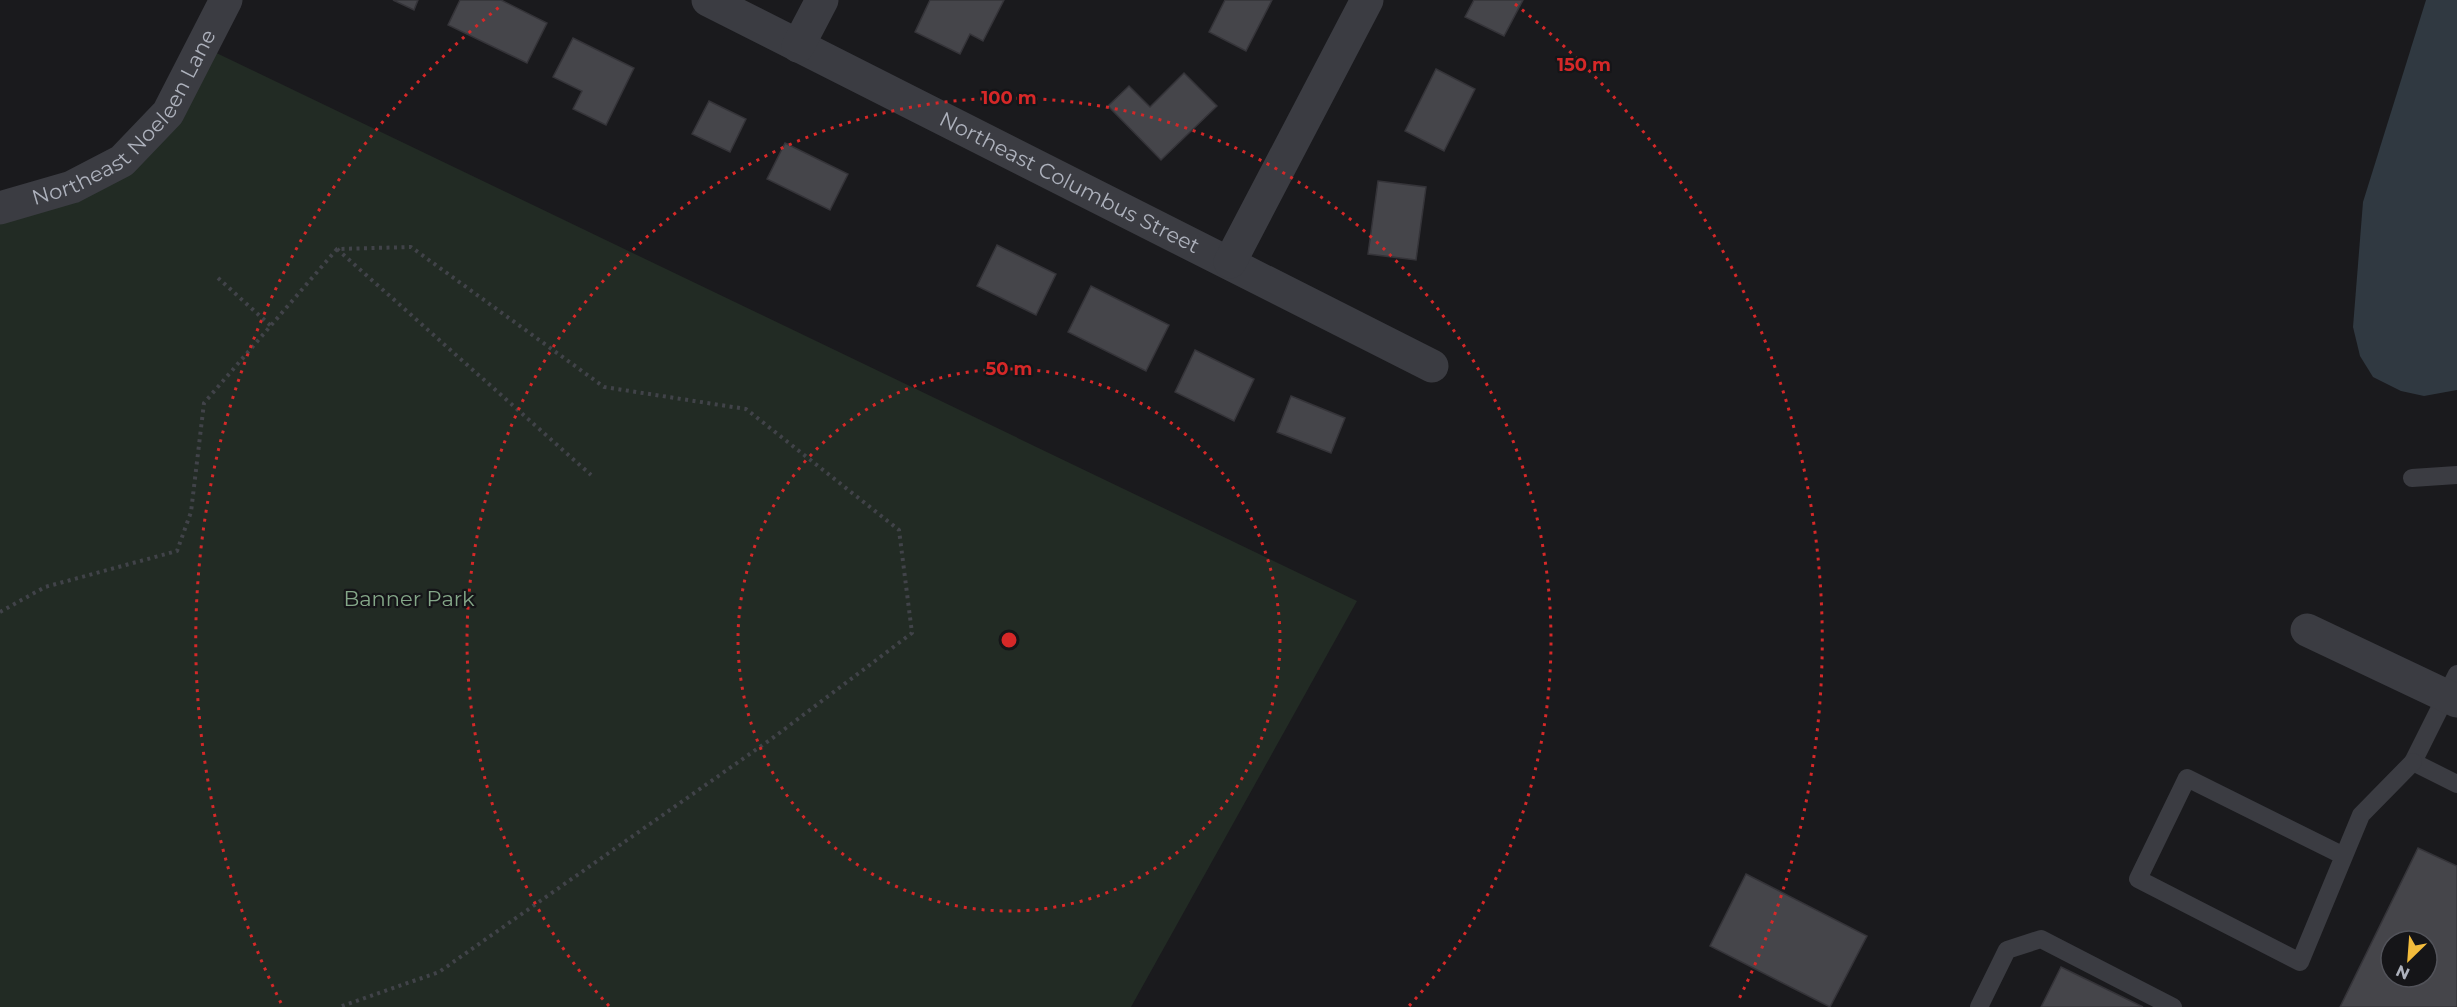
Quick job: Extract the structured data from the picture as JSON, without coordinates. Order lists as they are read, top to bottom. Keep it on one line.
{"streets":{"street":["Northeast Noeleen Lane","Northeast Columbus Street"]},"parks":["Banner Park"],"north":"bottom left","rings":["150 m","100 m","50 m"]}
